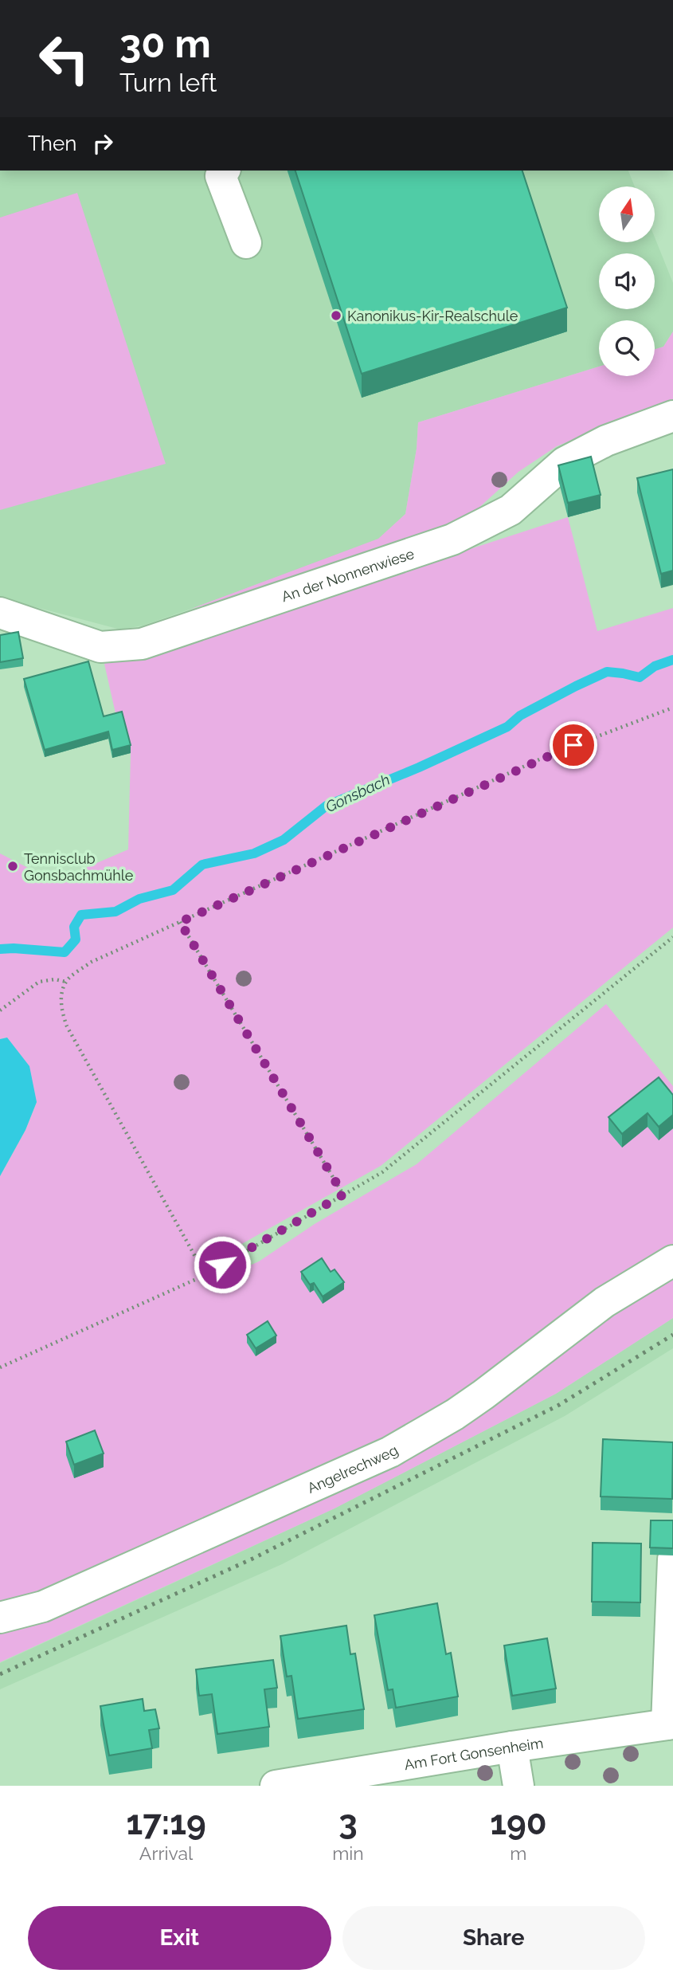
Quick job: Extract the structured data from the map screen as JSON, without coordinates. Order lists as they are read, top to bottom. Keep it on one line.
{"streets":{"street":["An der Nonnenwiese","Angelrechweg","Am Fort Gonsenheim"]},"water":["Gonsbach"],"places":["Kanonikus-Kir-Realschule","Tennisclub Gonsbachmühle"],"north":"top","page":{"turn":["30 m","Turn left"],"then":"Then","eta":["17:19","Arrival","3","min","190","m"],"buttons":["Exit","Share"]}}
